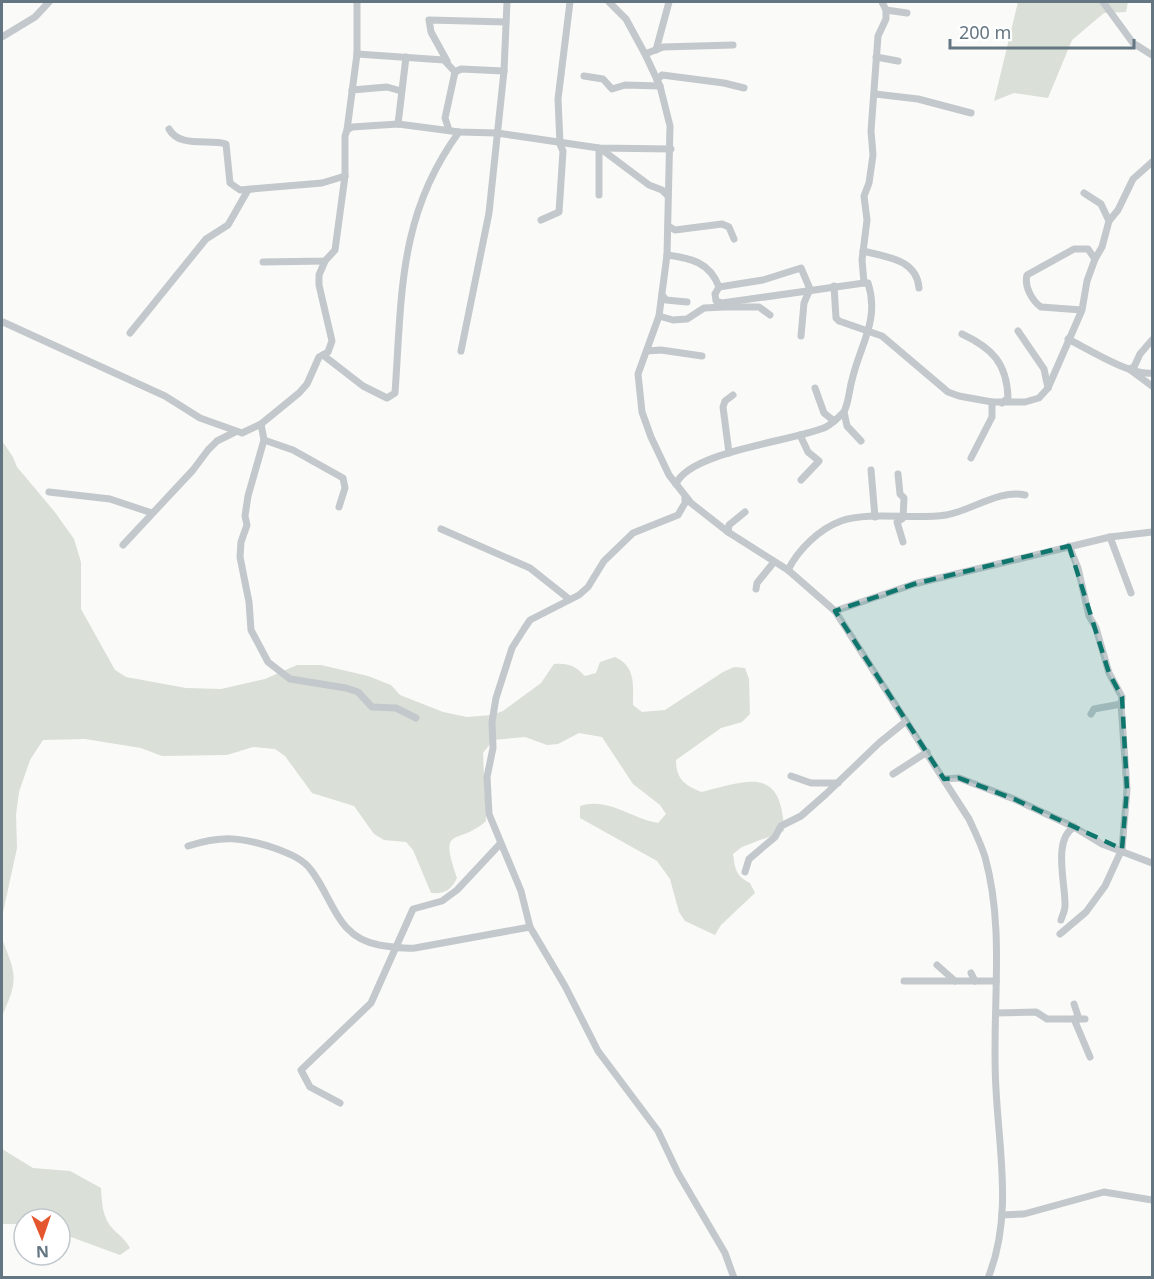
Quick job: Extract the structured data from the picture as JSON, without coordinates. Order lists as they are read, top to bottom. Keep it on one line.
{"scale_bar":"200 m","north":"bottom"}
